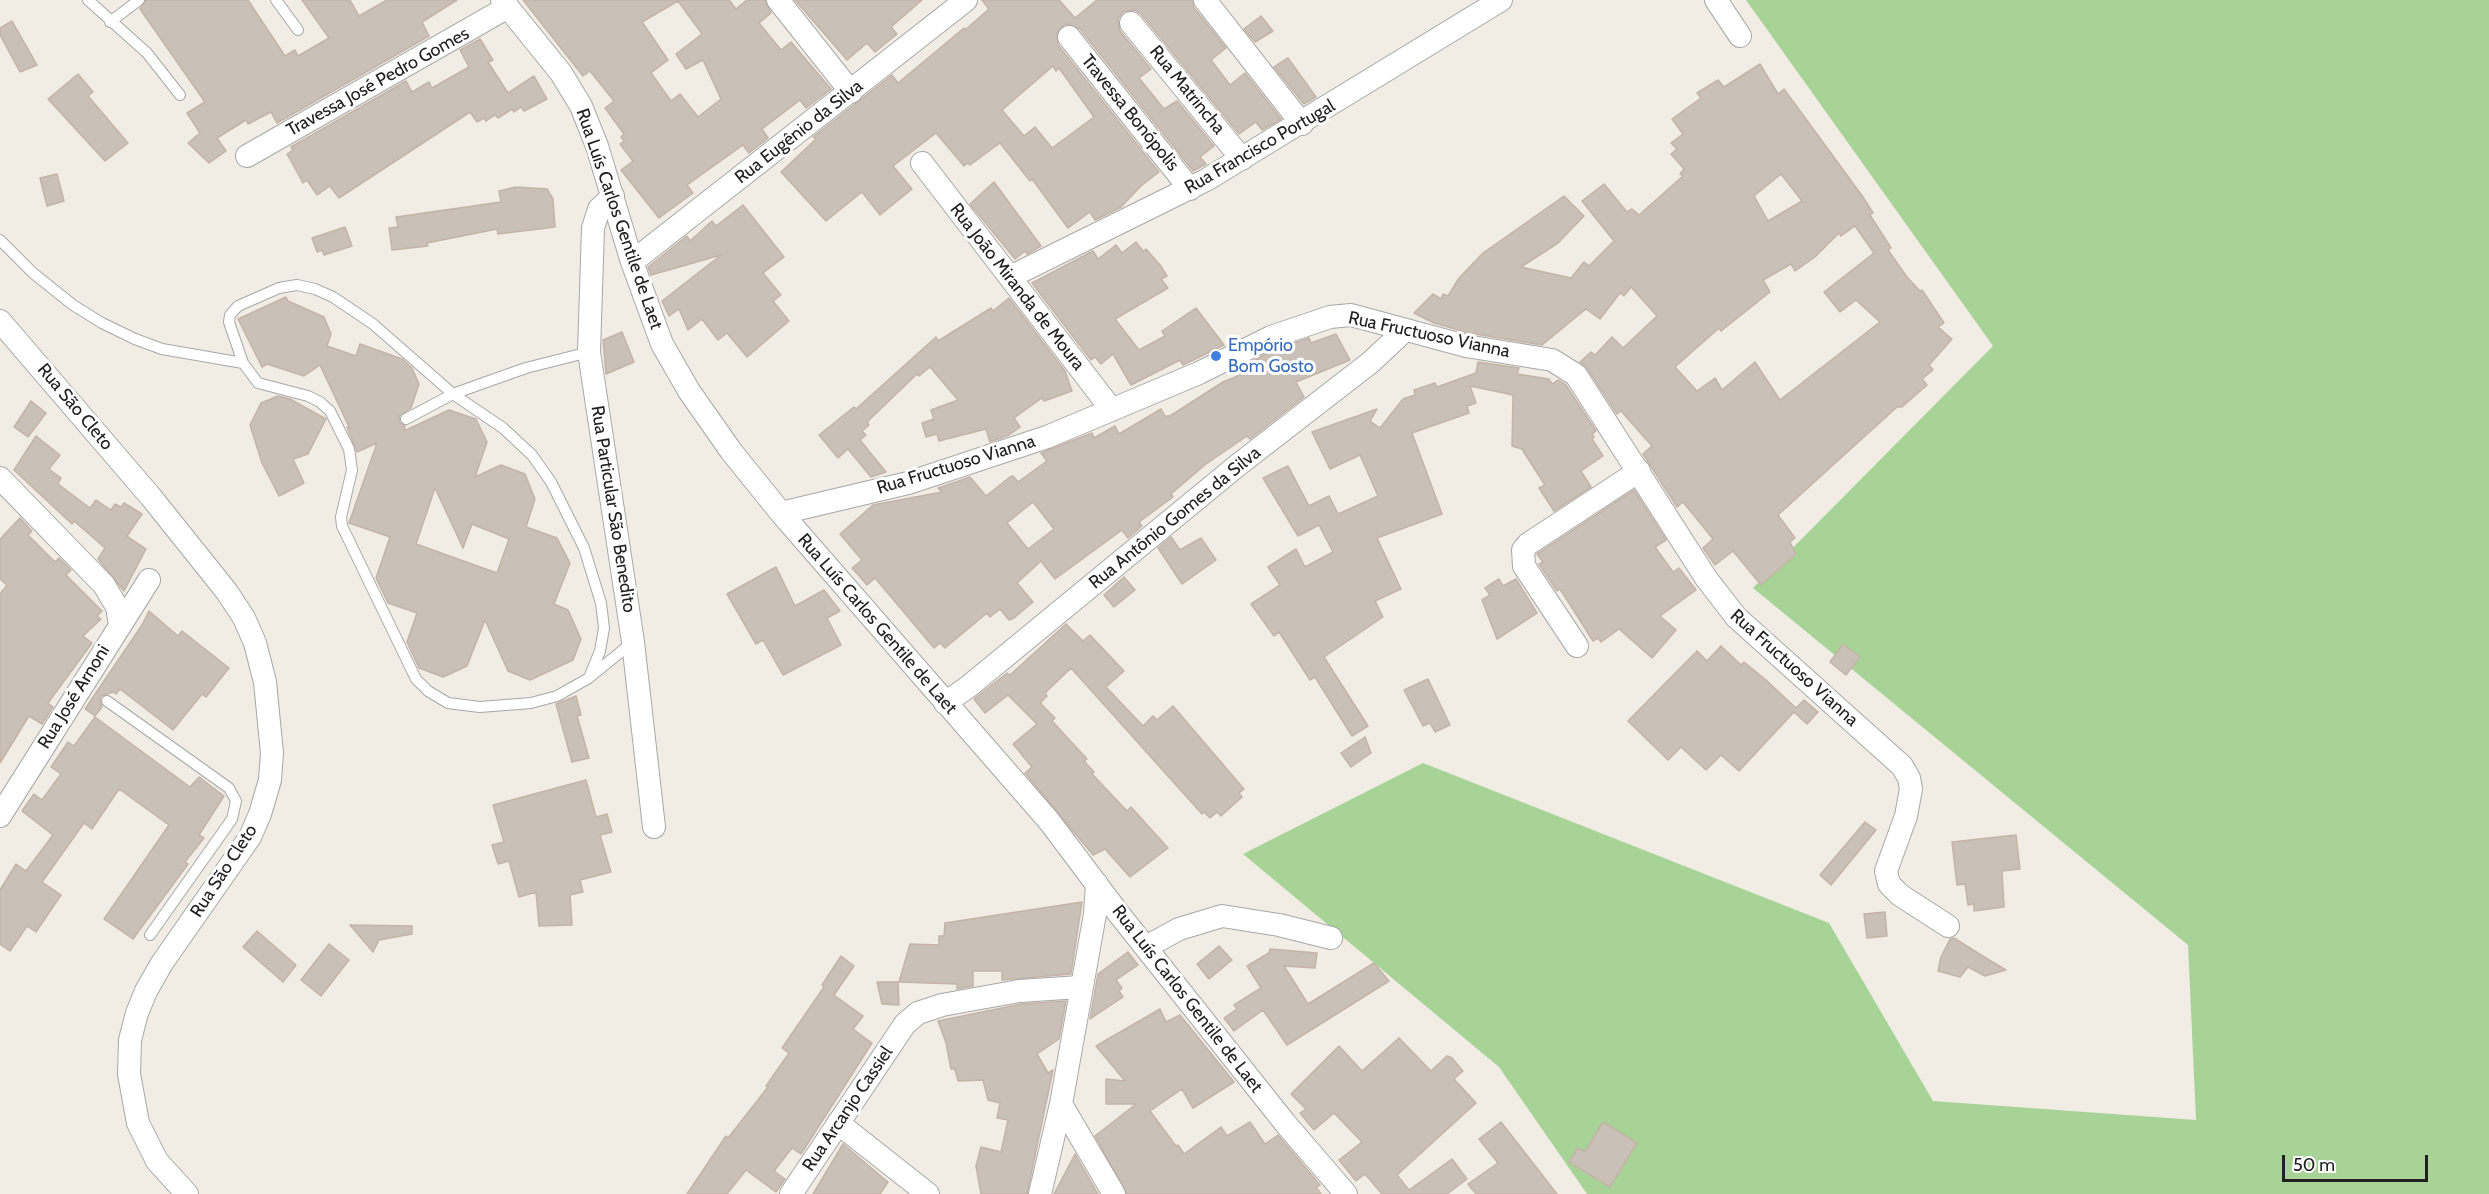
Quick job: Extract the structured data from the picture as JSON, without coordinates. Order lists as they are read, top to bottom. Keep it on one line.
{"streets":{"street":["Travessa José Pedro Gomes","Rua Matrincha","Travessa Bonópolis","Rua Eugênio da Silva","Rua Francisco Portugal","Rua Luís Carlos Gentile de Laet","Rua João Miranda de Moura","Rua Fructuoso Vianna","Rua São Cleto","Rua Particular São Benedito","Rua Antônio Gomes da Silva","Rua José Arnoni","Rua Arcanjo Cassiel"]},"crossings":[["Travessa José Pedro Gomes","Rua Luís Carlos Gentile de Laet"],["Rua Matrincha","Rua Francisco Portugal"],["Travessa Bonópolis","Rua Francisco Portugal"],["Rua Eugênio da Silva","Rua Luís Carlos Gentile de Laet"],["Rua Francisco Portugal","Rua João Miranda de Moura"],["Rua Luís Carlos Gentile de Laet","Rua Fructuoso Vianna"],["Rua Luís Carlos Gentile de Laet","Rua Particular São Benedito"],["Rua Luís Carlos Gentile de Laet","Rua Antônio Gomes da Silva"],["Rua João Miranda de Moura","Rua Fructuoso Vianna"],["Rua Fructuoso Vianna","Rua Antônio Gomes da Silva"]],"places":["Empório Bom Gosto"],"scale_bar":"50 m"}
